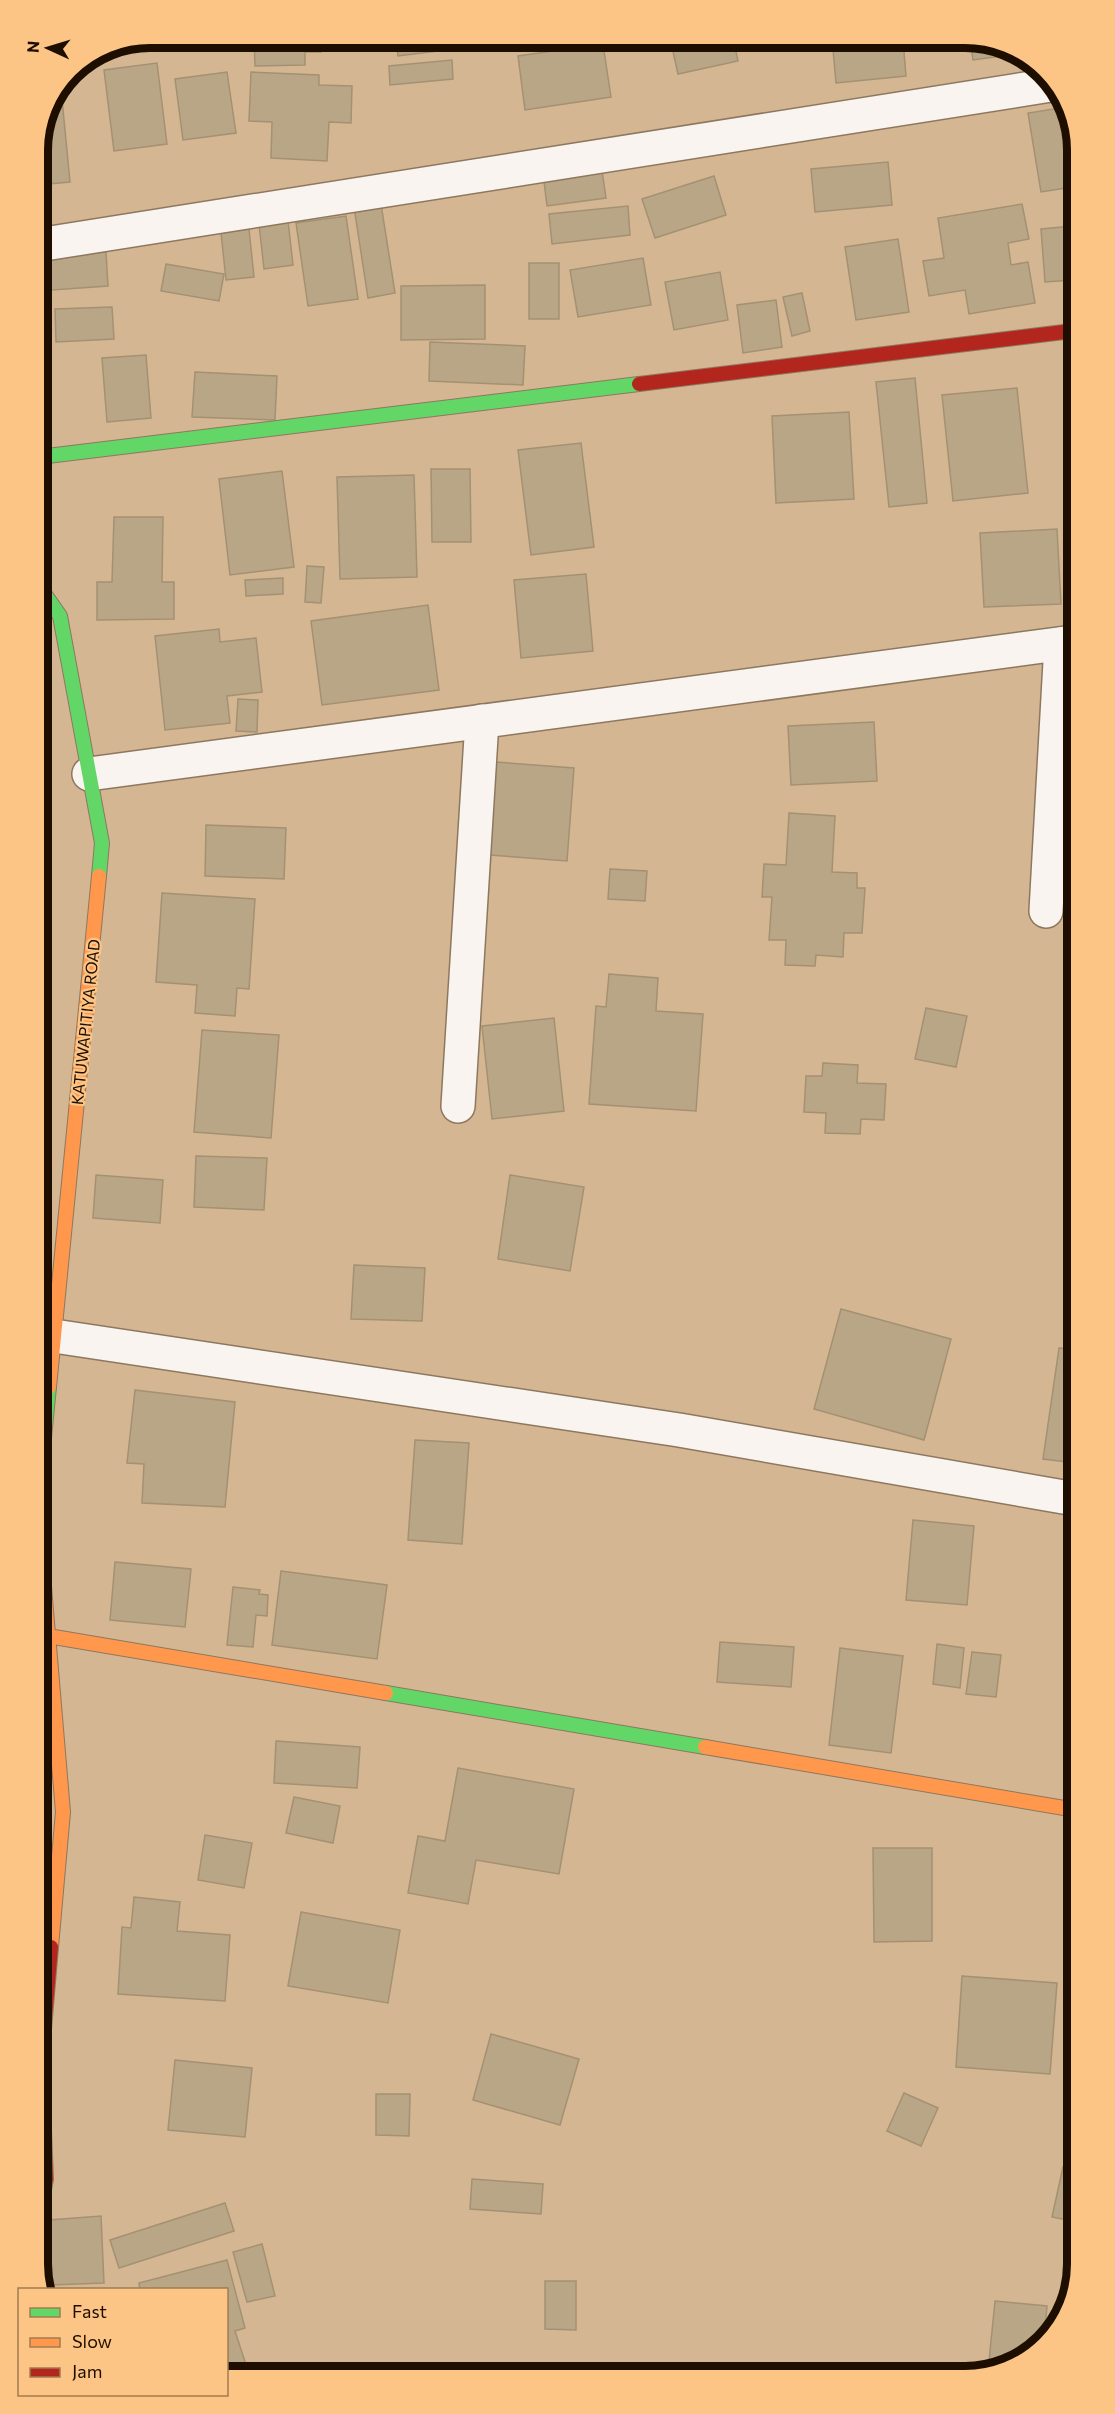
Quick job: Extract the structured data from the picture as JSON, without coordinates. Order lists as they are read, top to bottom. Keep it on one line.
{"streets":{"street":["KATUWAPITIYA ROAD"]},"legend":["Fast","Slow","Jam"],"north":"left"}
